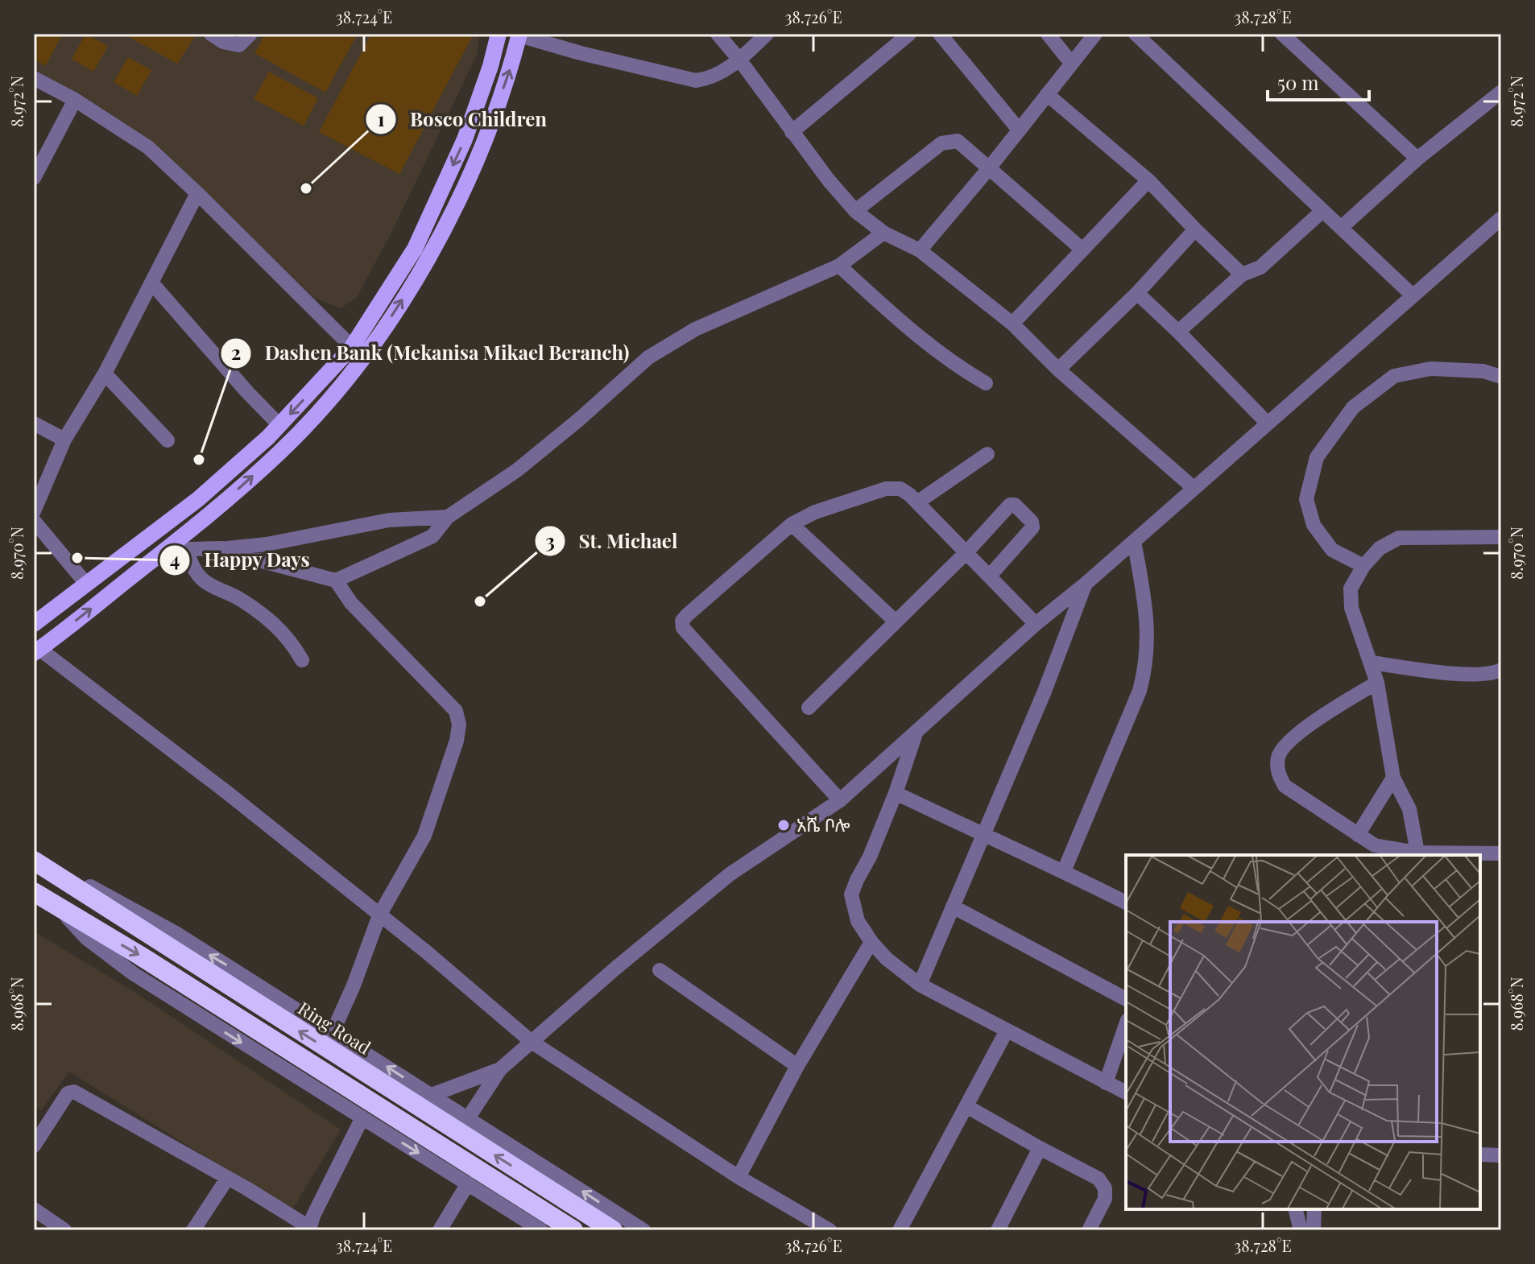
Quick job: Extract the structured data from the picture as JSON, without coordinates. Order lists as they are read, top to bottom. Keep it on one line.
{"streets":{"highway":["Ring Road"]},"places":["Bosco Children","Dashen Bank (Mekanisa Mikael Beranch)","Happy Days","St. Michael","አሼ ቦሎ"],"scale_bar":"50 m","coordinates":["38.724°E","38.726°E","38.728°E","8.972°N","8.970°N","8.968°N"]}
